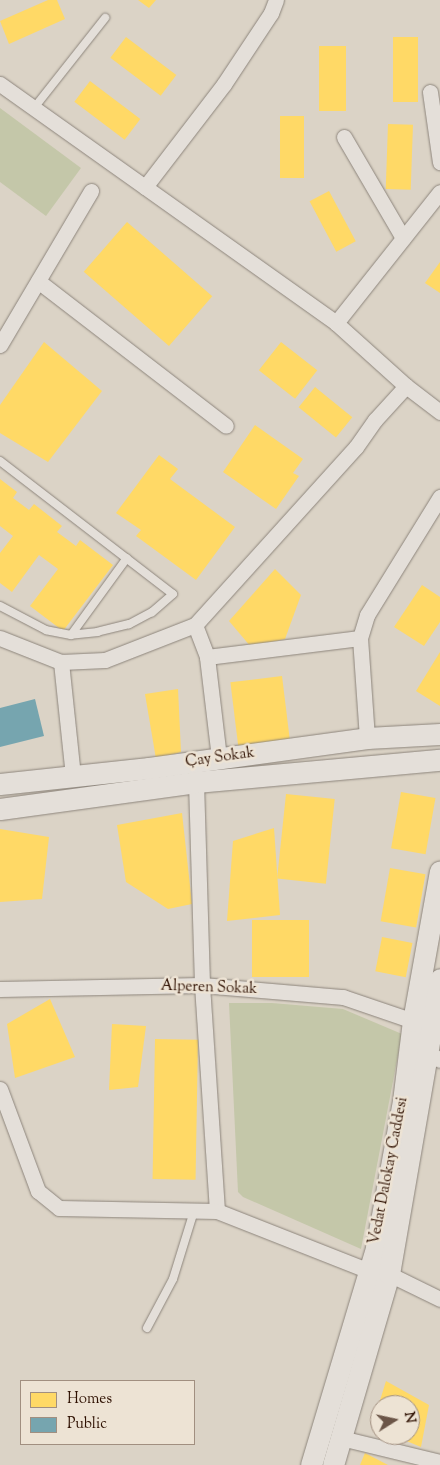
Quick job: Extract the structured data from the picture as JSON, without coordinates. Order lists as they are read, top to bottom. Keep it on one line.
{"streets":{"main road":["Çay Sokak","Vedat Dalokay Caddesi"],"street":["Alperen Sokak"]},"crossings":[["Alperen Sokak","Vedat Dalokay Caddesi"]],"legend":["Homes","Public"],"north":"right"}
